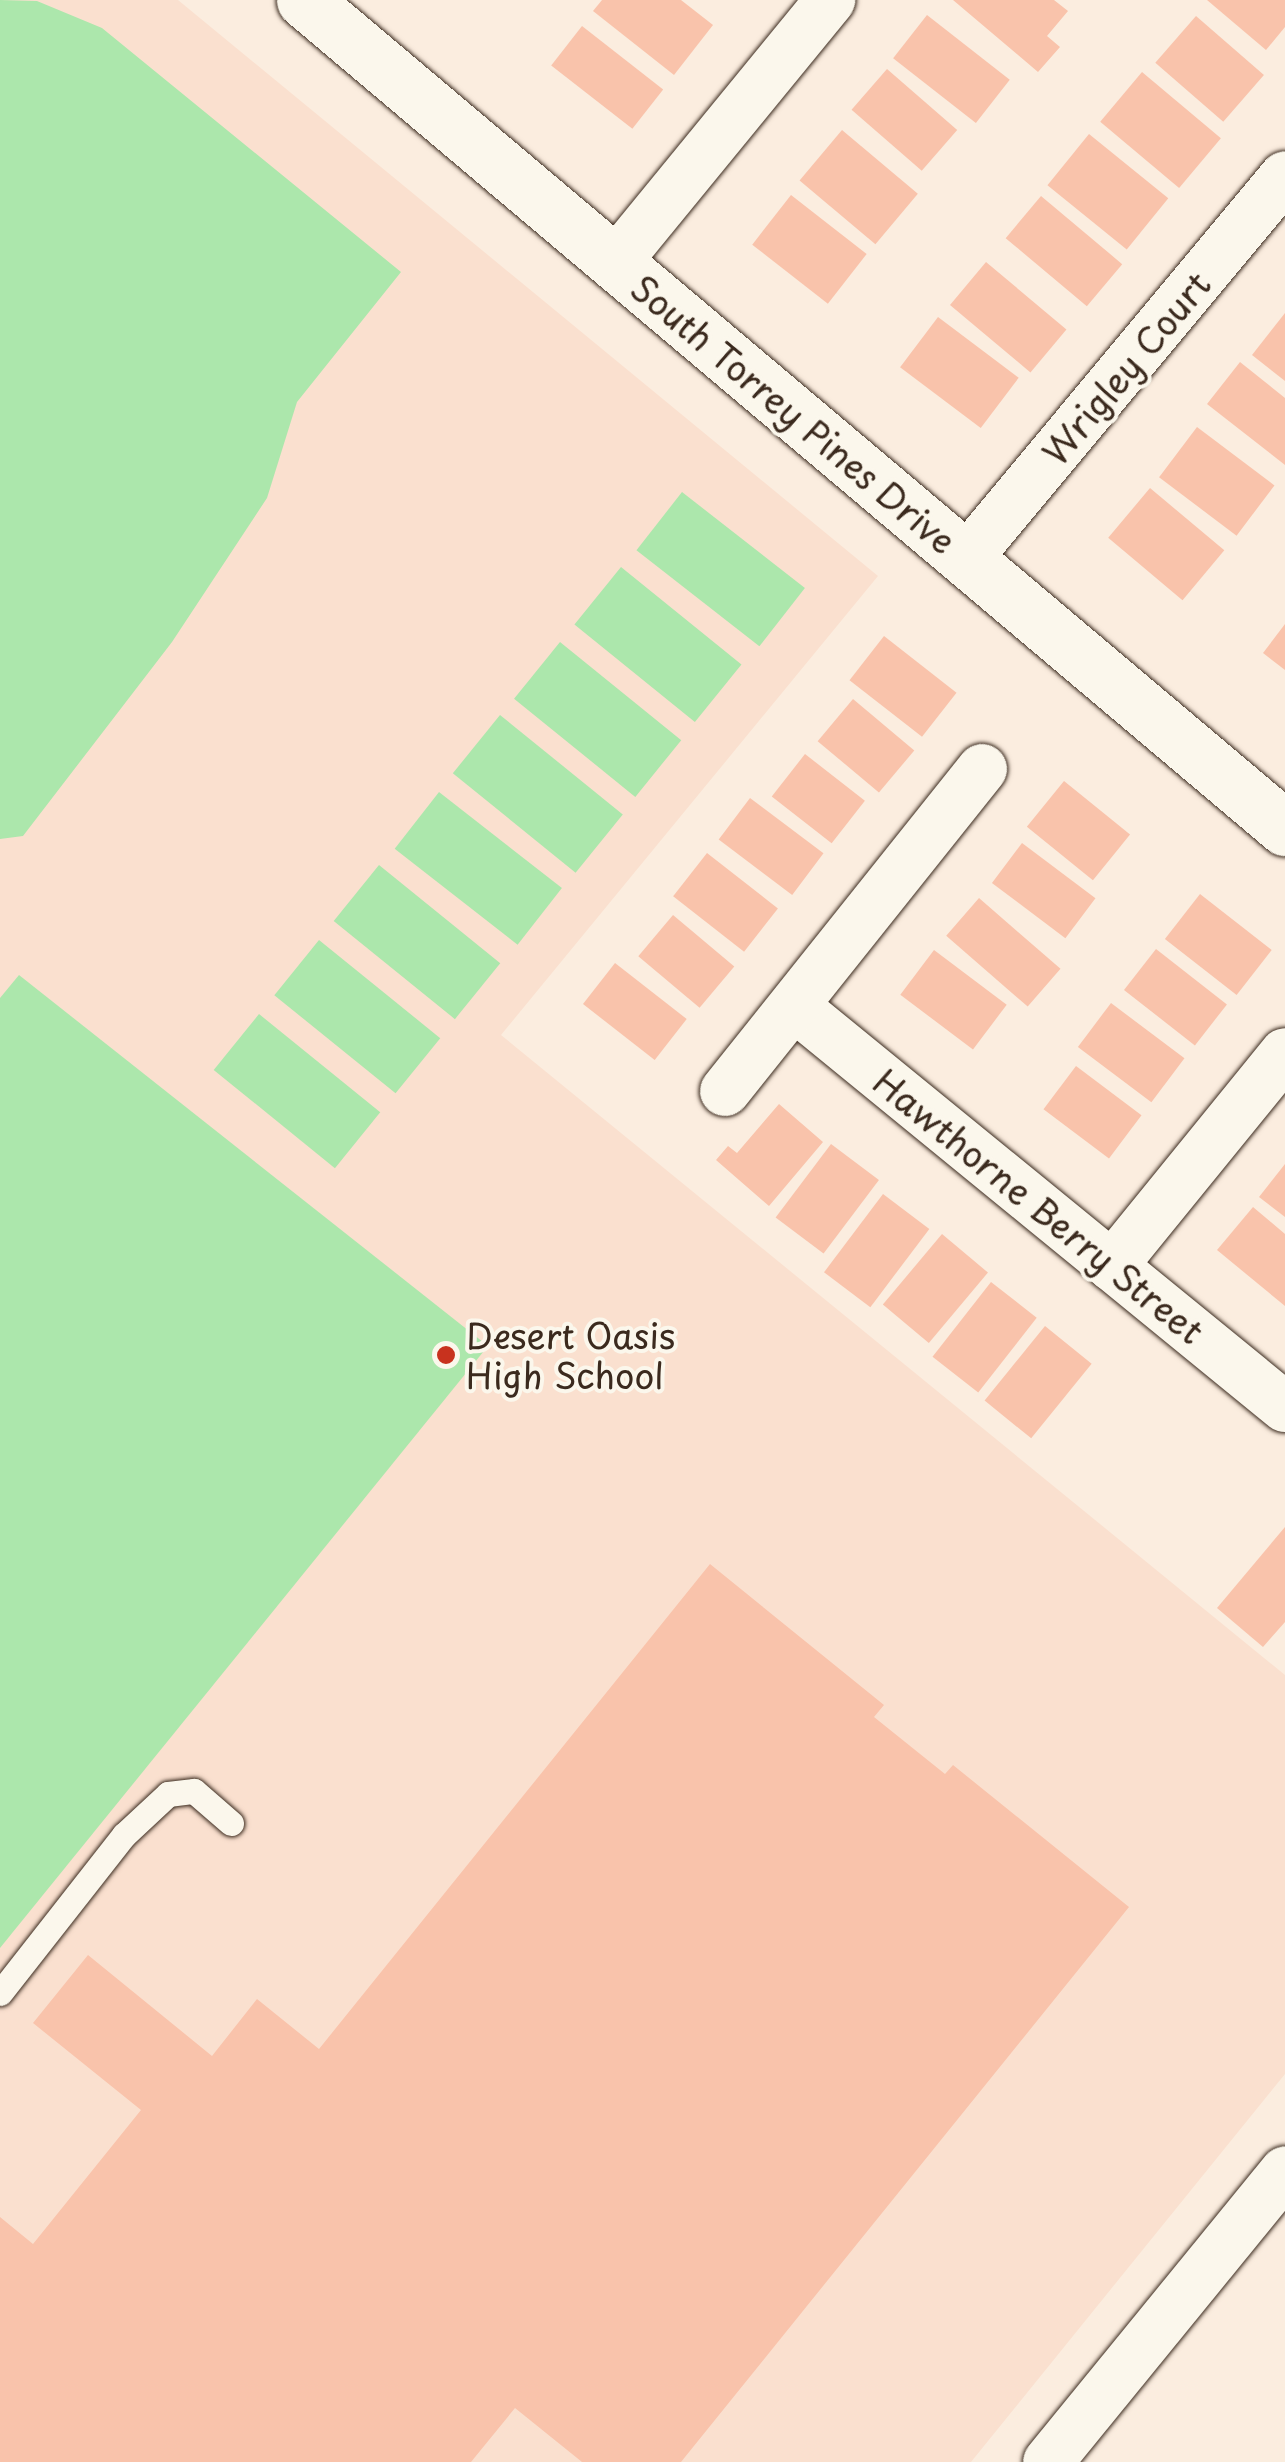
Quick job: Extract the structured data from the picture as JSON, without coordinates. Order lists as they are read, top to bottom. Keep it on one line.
{"streets":{"street":["Wrigley Court","South Torrey Pines Drive","Hawthorne Berry Street"]},"crossings":[["Wrigley Court","South Torrey Pines Drive"]],"places":["Desert Oasis High School"]}
